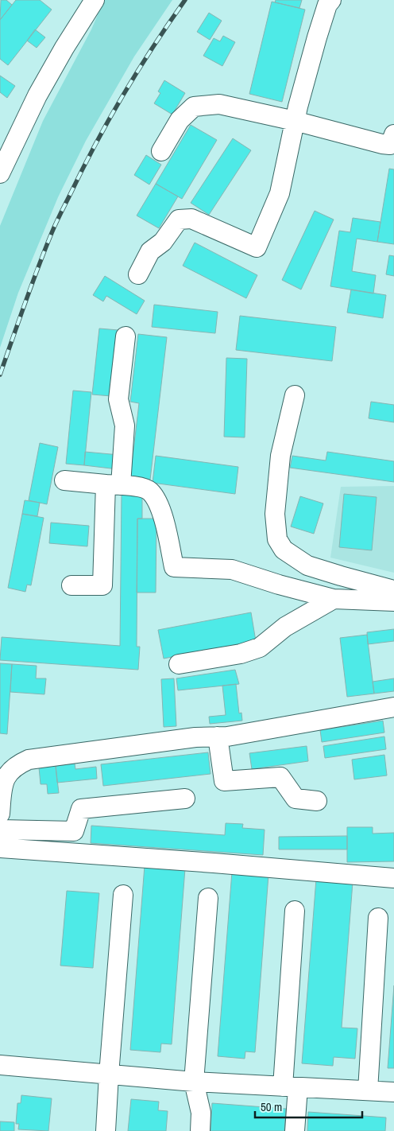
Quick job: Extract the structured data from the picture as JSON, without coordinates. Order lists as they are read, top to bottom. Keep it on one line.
{"scale_bar":"50 m"}
